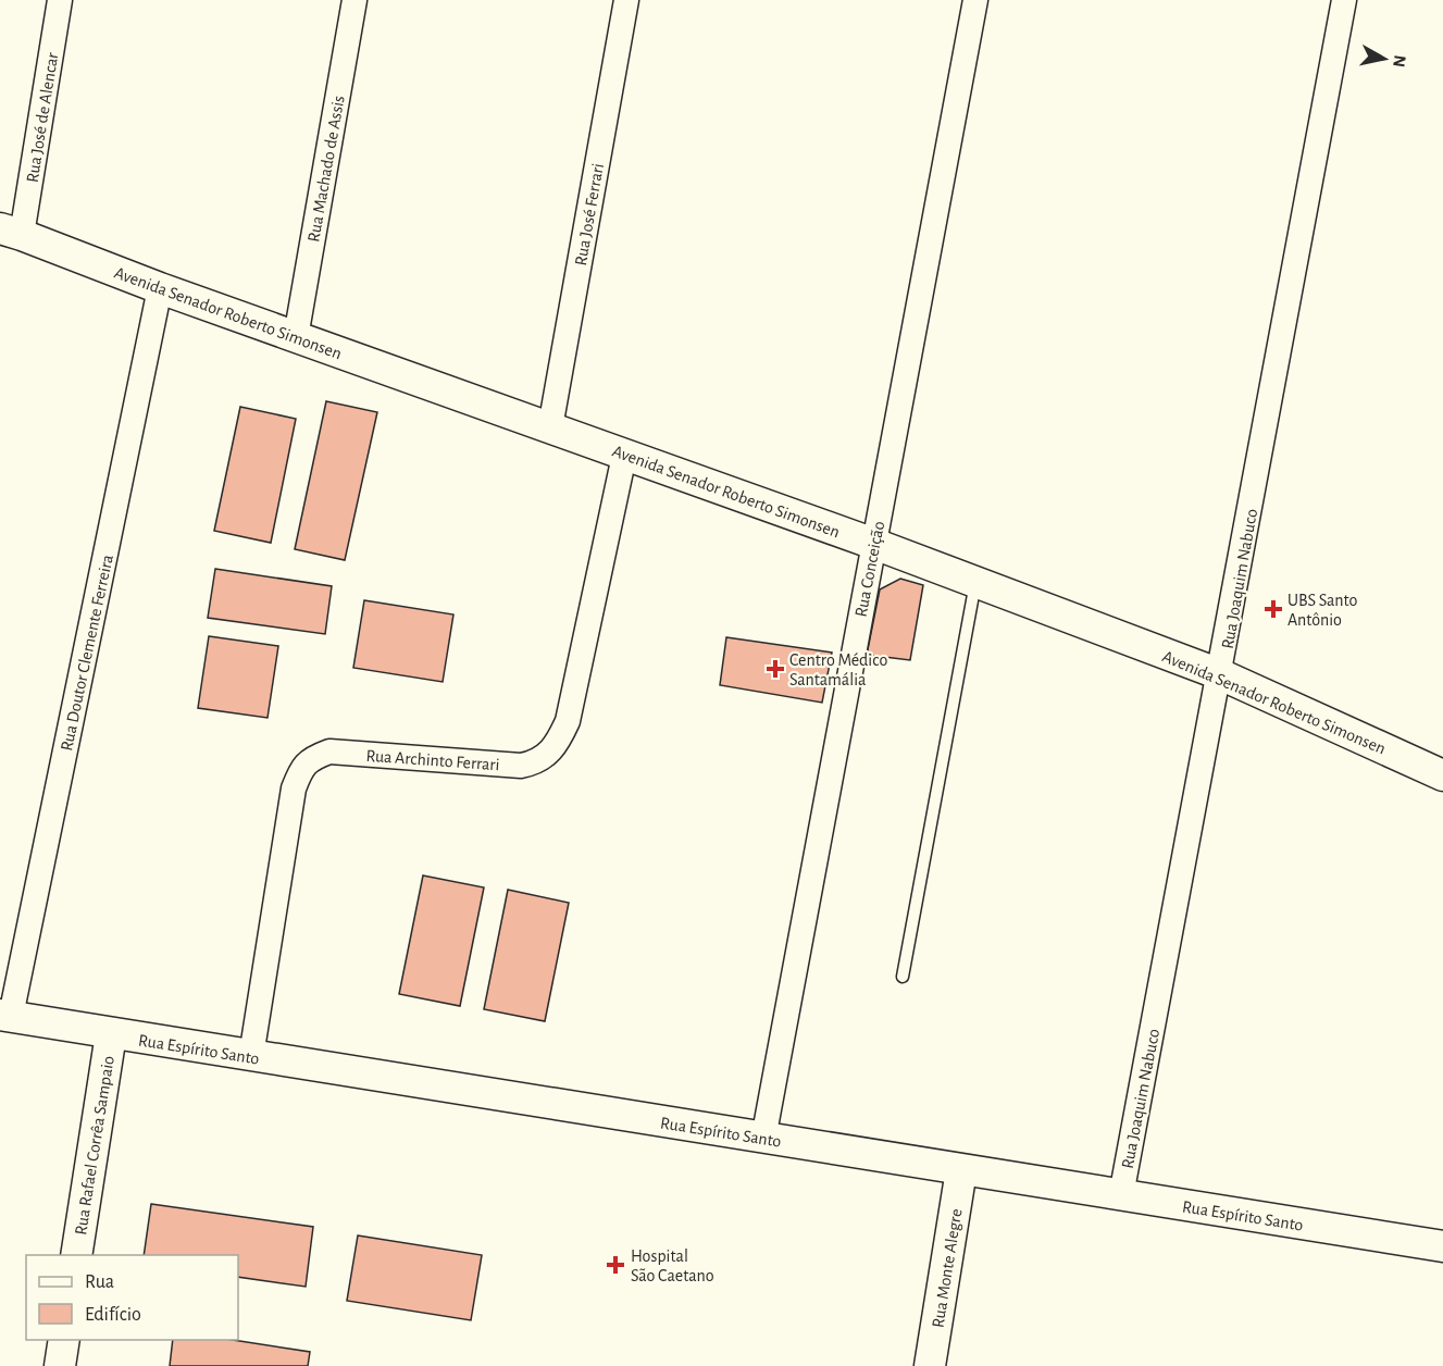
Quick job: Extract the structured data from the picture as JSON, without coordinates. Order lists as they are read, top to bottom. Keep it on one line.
{"streets":{"street":["Rua José de Alencar","Rua Machado de Assis","Rua José Ferrari","Avenida Senador Roberto Simonsen","Rua Conceição","Rua Joaquim Nabuco","Rua Doutor Clemente Ferreira","Rua Archinto Ferrari","Rua Espírito Santo","Rua Rafael Corrêa Sampaio","Rua Monte Alegre"]},"crossings":[["Rua José de Alencar","Avenida Senador Roberto Simonsen"],["Rua Machado de Assis","Avenida Senador Roberto Simonsen"],["Rua José Ferrari","Avenida Senador Roberto Simonsen"],["Avenida Senador Roberto Simonsen","Rua Conceição"],["Avenida Senador Roberto Simonsen","Rua Joaquim Nabuco"],["Avenida Senador Roberto Simonsen","Rua Doutor Clemente Ferreira"],["Avenida Senador Roberto Simonsen","Rua Archinto Ferrari"],["Rua Conceição","Rua Espírito Santo"],["Rua Joaquim Nabuco","Rua Espírito Santo"],["Rua Doutor Clemente Ferreira","Rua Espírito Santo"],["Rua Archinto Ferrari","Rua Espírito Santo"],["Rua Espírito Santo","Rua Rafael Corrêa Sampaio"],["Rua Espírito Santo","Rua Monte Alegre"]],"places":{"health":["UBS Santo Antônio","Centro Médico Santamália","Hospital São Caetano"]},"legend":["Rua","Edifício"],"north":"right"}
